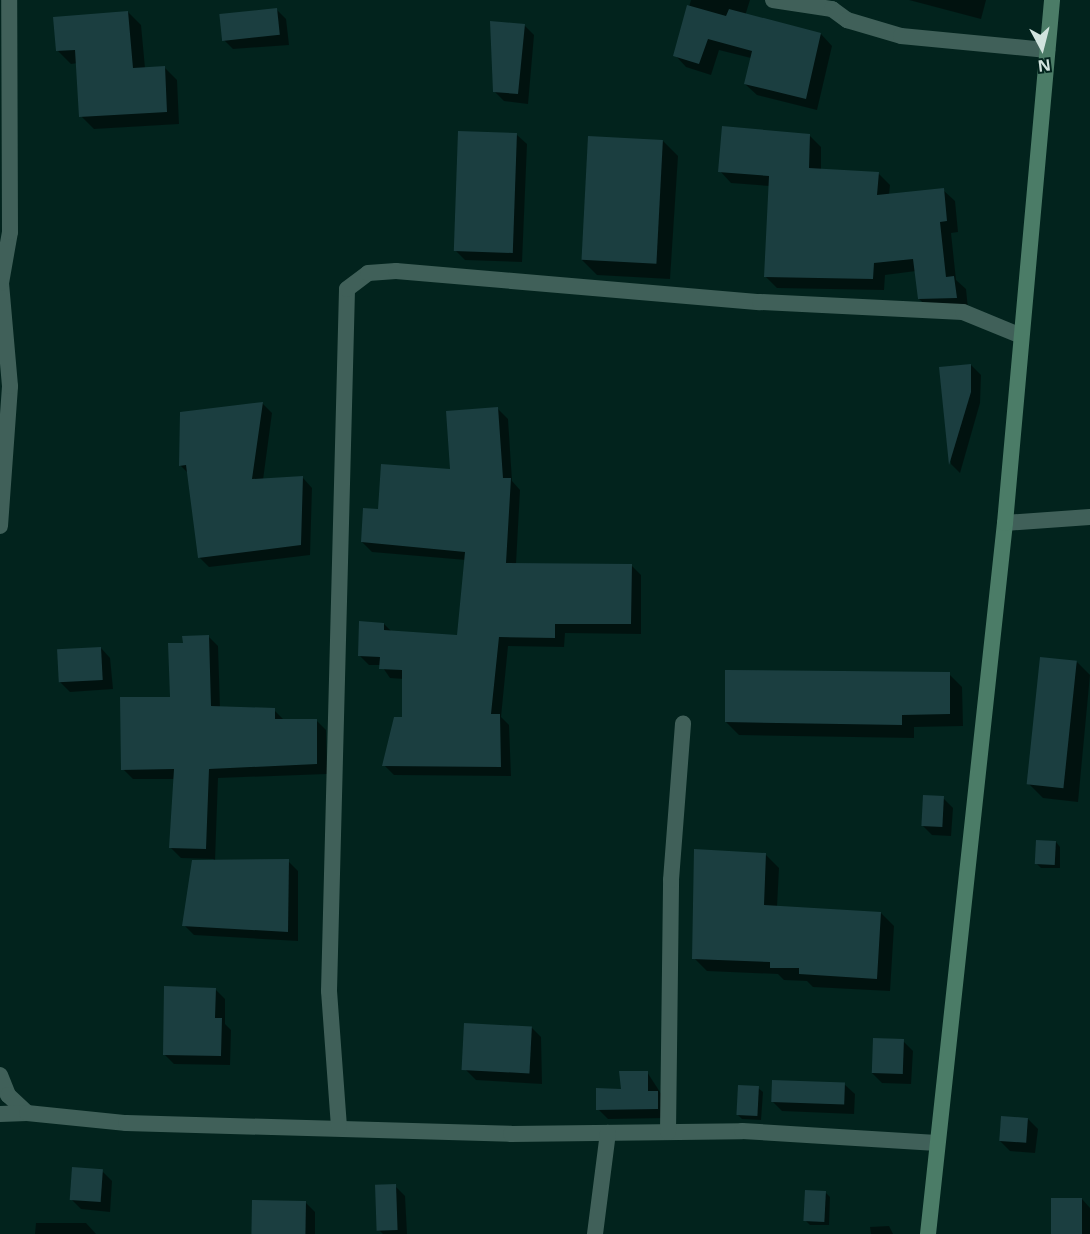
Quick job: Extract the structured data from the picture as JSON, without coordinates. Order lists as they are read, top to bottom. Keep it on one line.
{"north":"bottom"}
